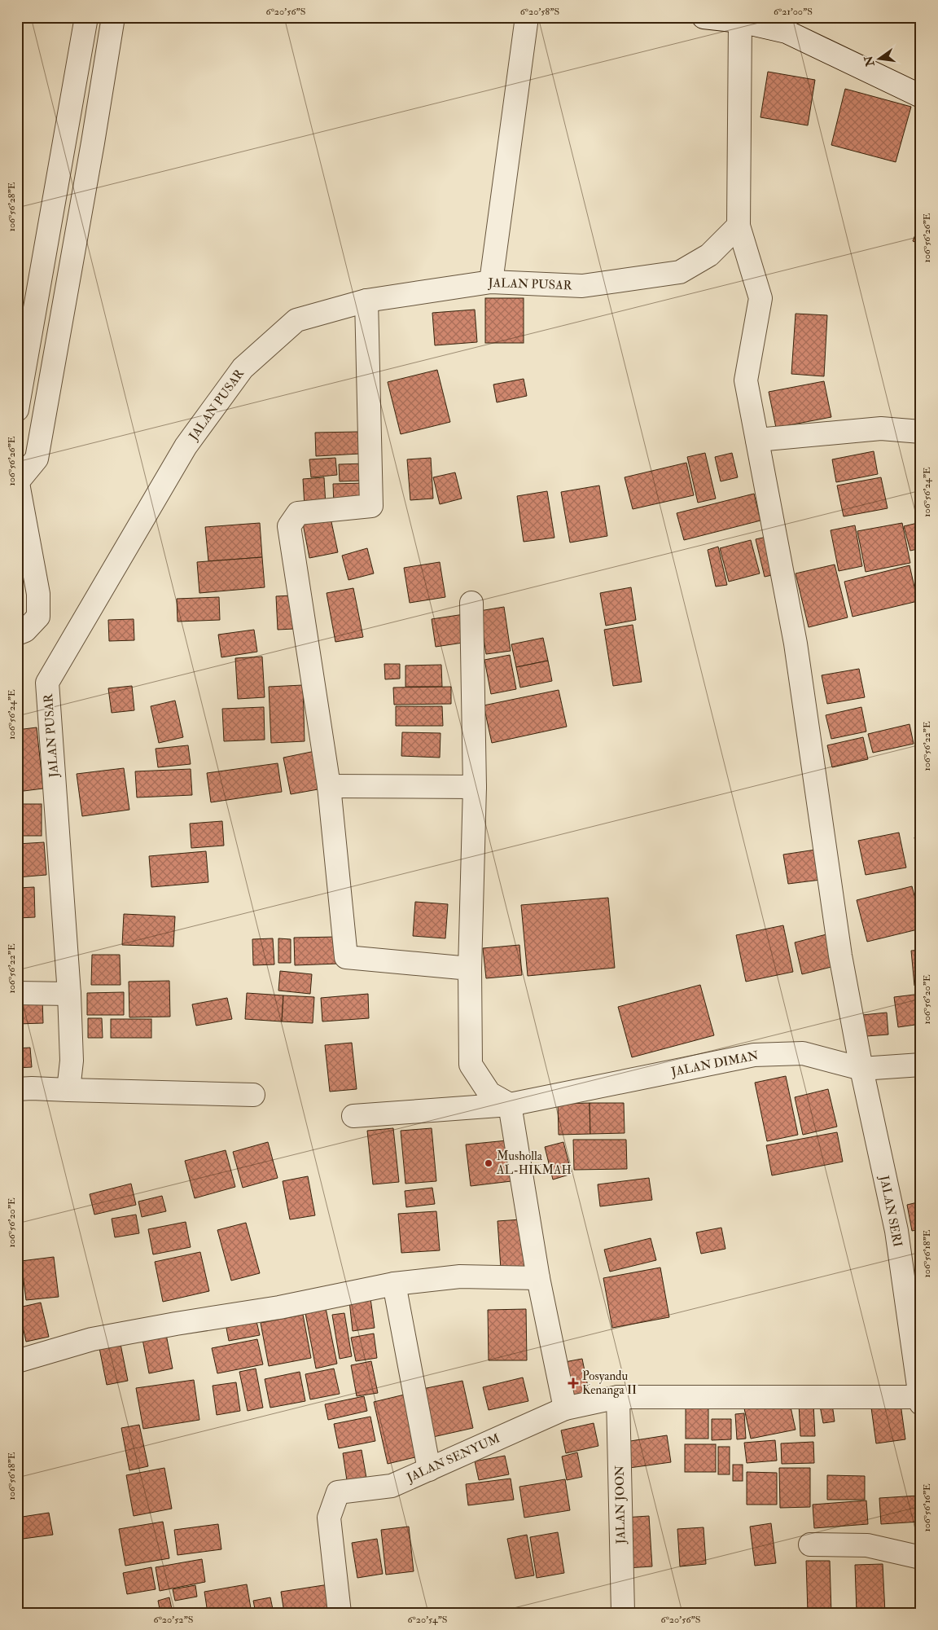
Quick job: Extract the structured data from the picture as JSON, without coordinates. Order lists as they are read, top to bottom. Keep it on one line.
{"streets":{"street":["JALAN PUSAR","JALAN DIMAN","JALAN SERI","JALAN SENYUM","JALAN JOON"]},"crossings":[["JALAN PUSAR","JALAN SERI"],["JALAN DIMAN","JALAN SERI"],["JALAN SERI","JALAN SENYUM"],["JALAN SENYUM","JALAN JOON"]],"places":{"other":["Musholla AL-HIKMAH"],"health":["Posyandu Kenanga II"]},"north":"left","coordinates":["6°20'56\"S","6°20'58\"S","6°21'00\"S","106°56'28\"E","106°56'26\"E","106°56'24\"E","106°56'22\"E","106°56'20\"E","106°56'18\"E","106°56'16\"E","6°20'52\"S","6°20'54\"S"]}
